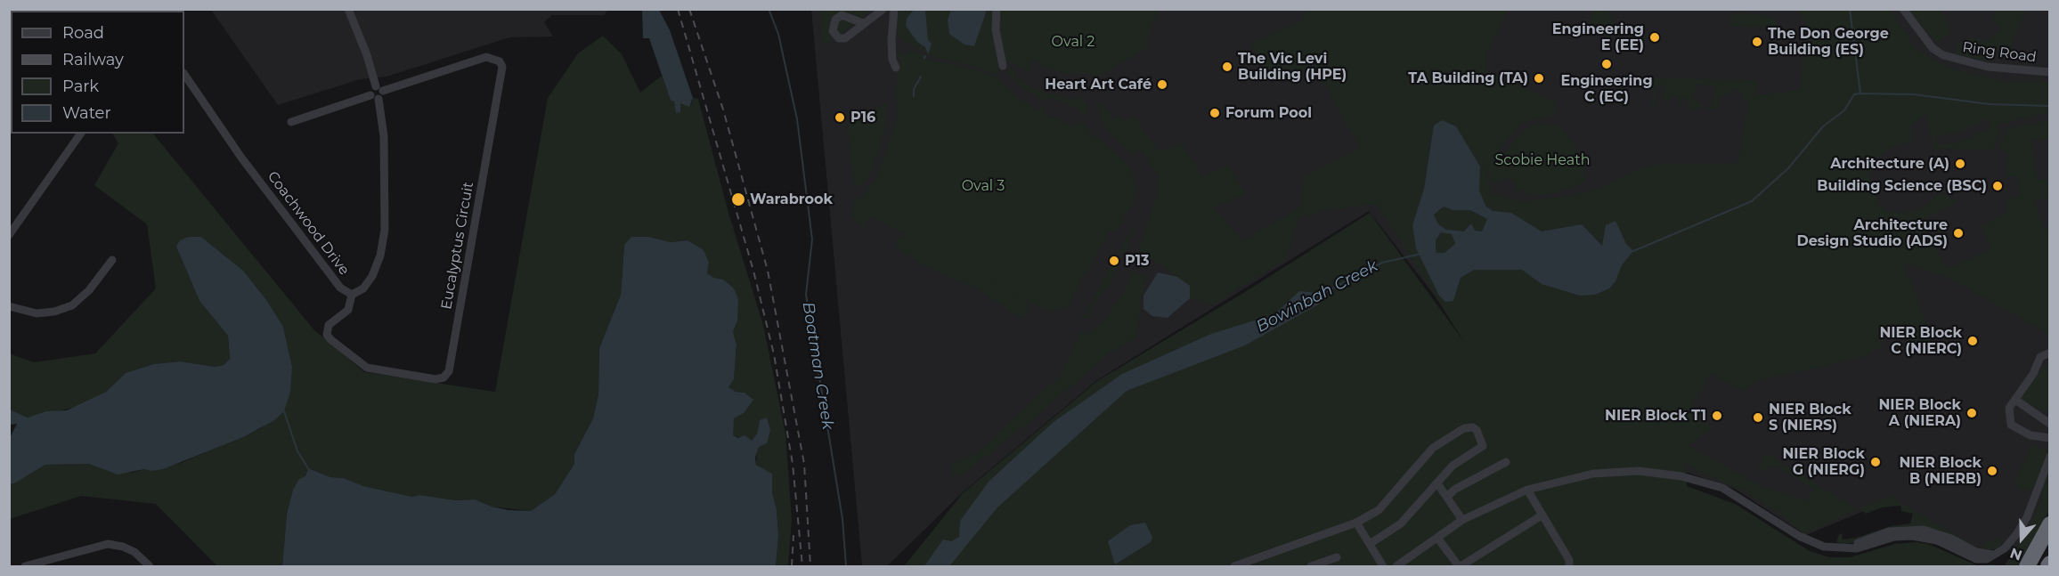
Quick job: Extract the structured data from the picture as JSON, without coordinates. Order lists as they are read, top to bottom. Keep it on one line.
{"streets":{"street":["Ring Road","Coachwood Drive","Eucalyptus Circuit"]},"crossings":[["Coachwood Drive","Eucalyptus Circuit"]],"water":["Bowinbah Creek","Boatman Creek"],"parks":["Oval 2","Scobie Heath","Oval 3"],"places":["Engineering E (EE)","The Don George Building (ES)","Engineering C (EC)","The Vic Levi Building (HPE)","TA Building (TA)","Heart Art Café","Forum Pool","P16","Architecture (A)","Building Science (BSC)","Warabrook","Architecture Design Studio (ADS)","P13","NIER Block C (NIERC)","NIER Block A (NIERA)","NIER Block T1","NIER Block S (NIERS)","NIER Block G (NIERG)","NIER Block B (NIERB)"],"legend":["Road","Railway","Park","Water"],"north":"bottom"}
